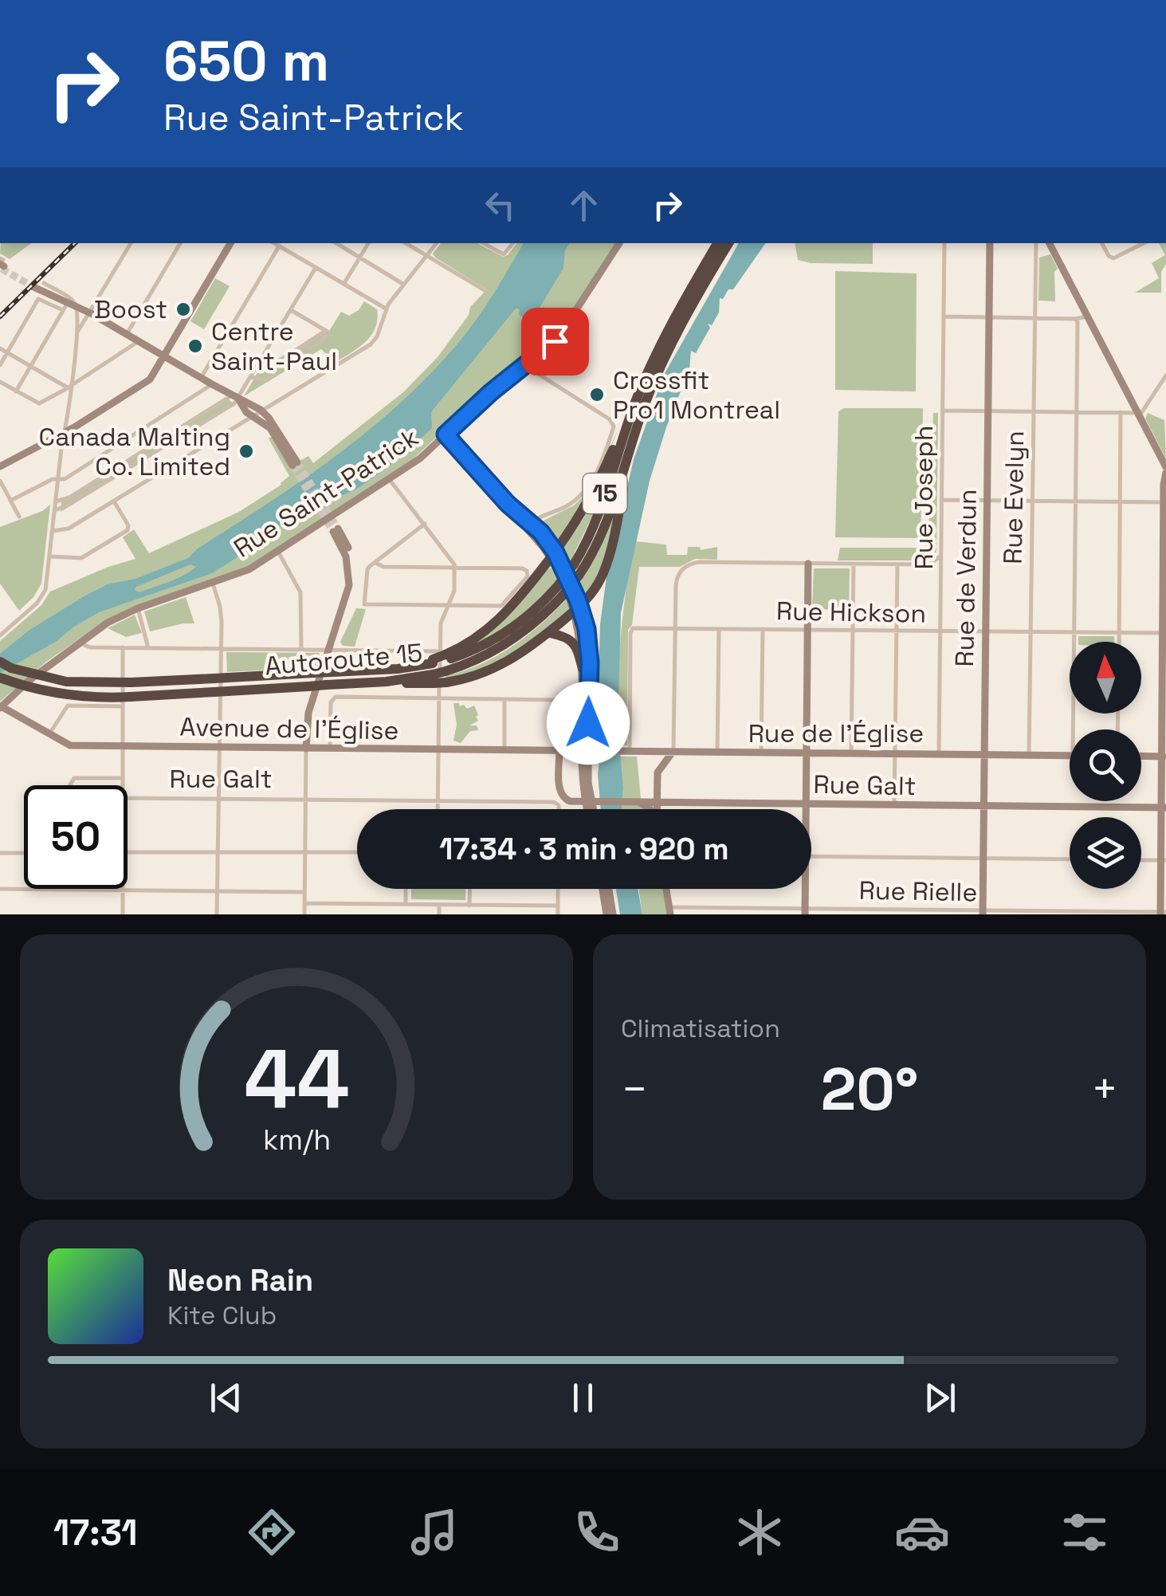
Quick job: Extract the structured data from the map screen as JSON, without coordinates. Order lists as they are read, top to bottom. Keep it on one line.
{"streets":{"highway":["15","Autoroute 15"],"main road":["Rue Saint-Patrick","Rue de Verdun","Avenue de l'Église","Rue de l'Église","Rue Galt"],"street":["Rue Joseph","Rue Evelyn","Rue Hickson","Rue Rielle"]},"crossings":[["Rue Saint-Patrick","Avenue de l'Église"],["Rue Joseph","Rue Hickson"],["Rue Joseph","Rue de l'Église"],["Rue Evelyn","Rue Hickson"],["Rue Evelyn","Rue de l'Église"],["Rue de Verdun","Rue Hickson"],["Rue de Verdun","Rue de l'Église"],["Rue de Verdun","Rue Galt"],["Rue de Verdun","Rue Rielle"],["Rue Hickson","Rue de l'Église"],["Avenue de l'Église","Rue de l'Église"]],"places":["Boost","Centre Saint-Paul","Crossfit Pro1 Montreal","Canada Malting Co. Limited"],"north":"top","page":{"turn":["650 m","Rue Saint-Patrick"],"limit":"50","trip":"17:34 · 3 min · 920 m","tile":"Climatisation","heat":["−","20°","+"],"song":["Neon Rain","Kite Club"],"tabs":"17:31","gauge":["44","km/h"]}}
